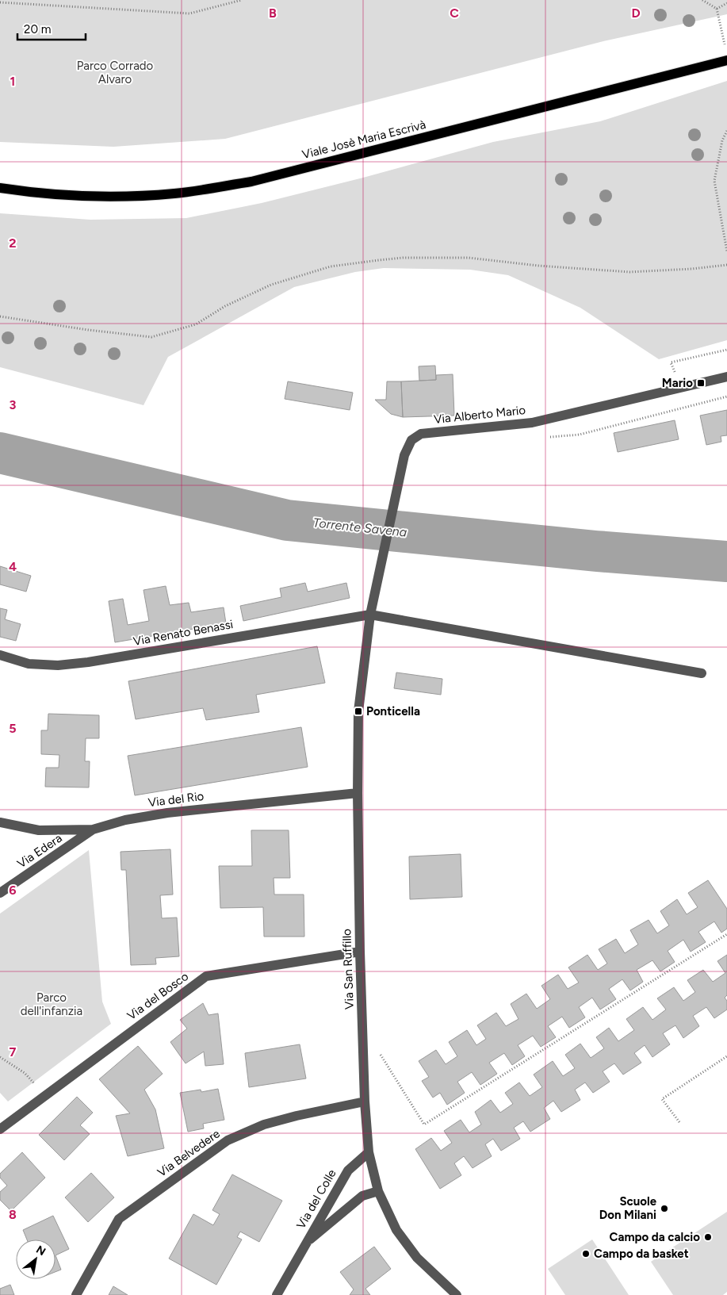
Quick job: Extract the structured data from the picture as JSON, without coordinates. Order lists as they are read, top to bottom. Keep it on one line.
{"streets":{"main road":["Viale Josè Maria Escrivà"],"street":["Via Alberto Mario","Via Renato Benassi","Via del Rio","Via Edera","Via San Ruffillo","Via del Bosco","Via Belvedere","Via del Colle"]},"crossings":[["Via Alberto Mario","Via Renato Benassi"],["Via Alberto Mario","Via San Ruffillo"],["Via Renato Benassi","Via San Ruffillo"],["Via del Rio","Via Edera"],["Via del Rio","Via San Ruffillo"],["Via San Ruffillo","Via del Bosco"],["Via San Ruffillo","Via Belvedere"],["Via San Ruffillo","Via del Colle"]],"water":["Torrente Savena"],"parks":["Parco Corrado Alvaro","Parco dell'infanzia"],"places":{"transit":["Mario","Ponticella"],"other":["Scuole Don Milani","Campo da calcio","Campo da basket"]},"scale_bar":"20 m","north":"top right","grid":{"columns":["B","C","D"],"rows":["1","2","3","4","5","6","7","8"]}}
